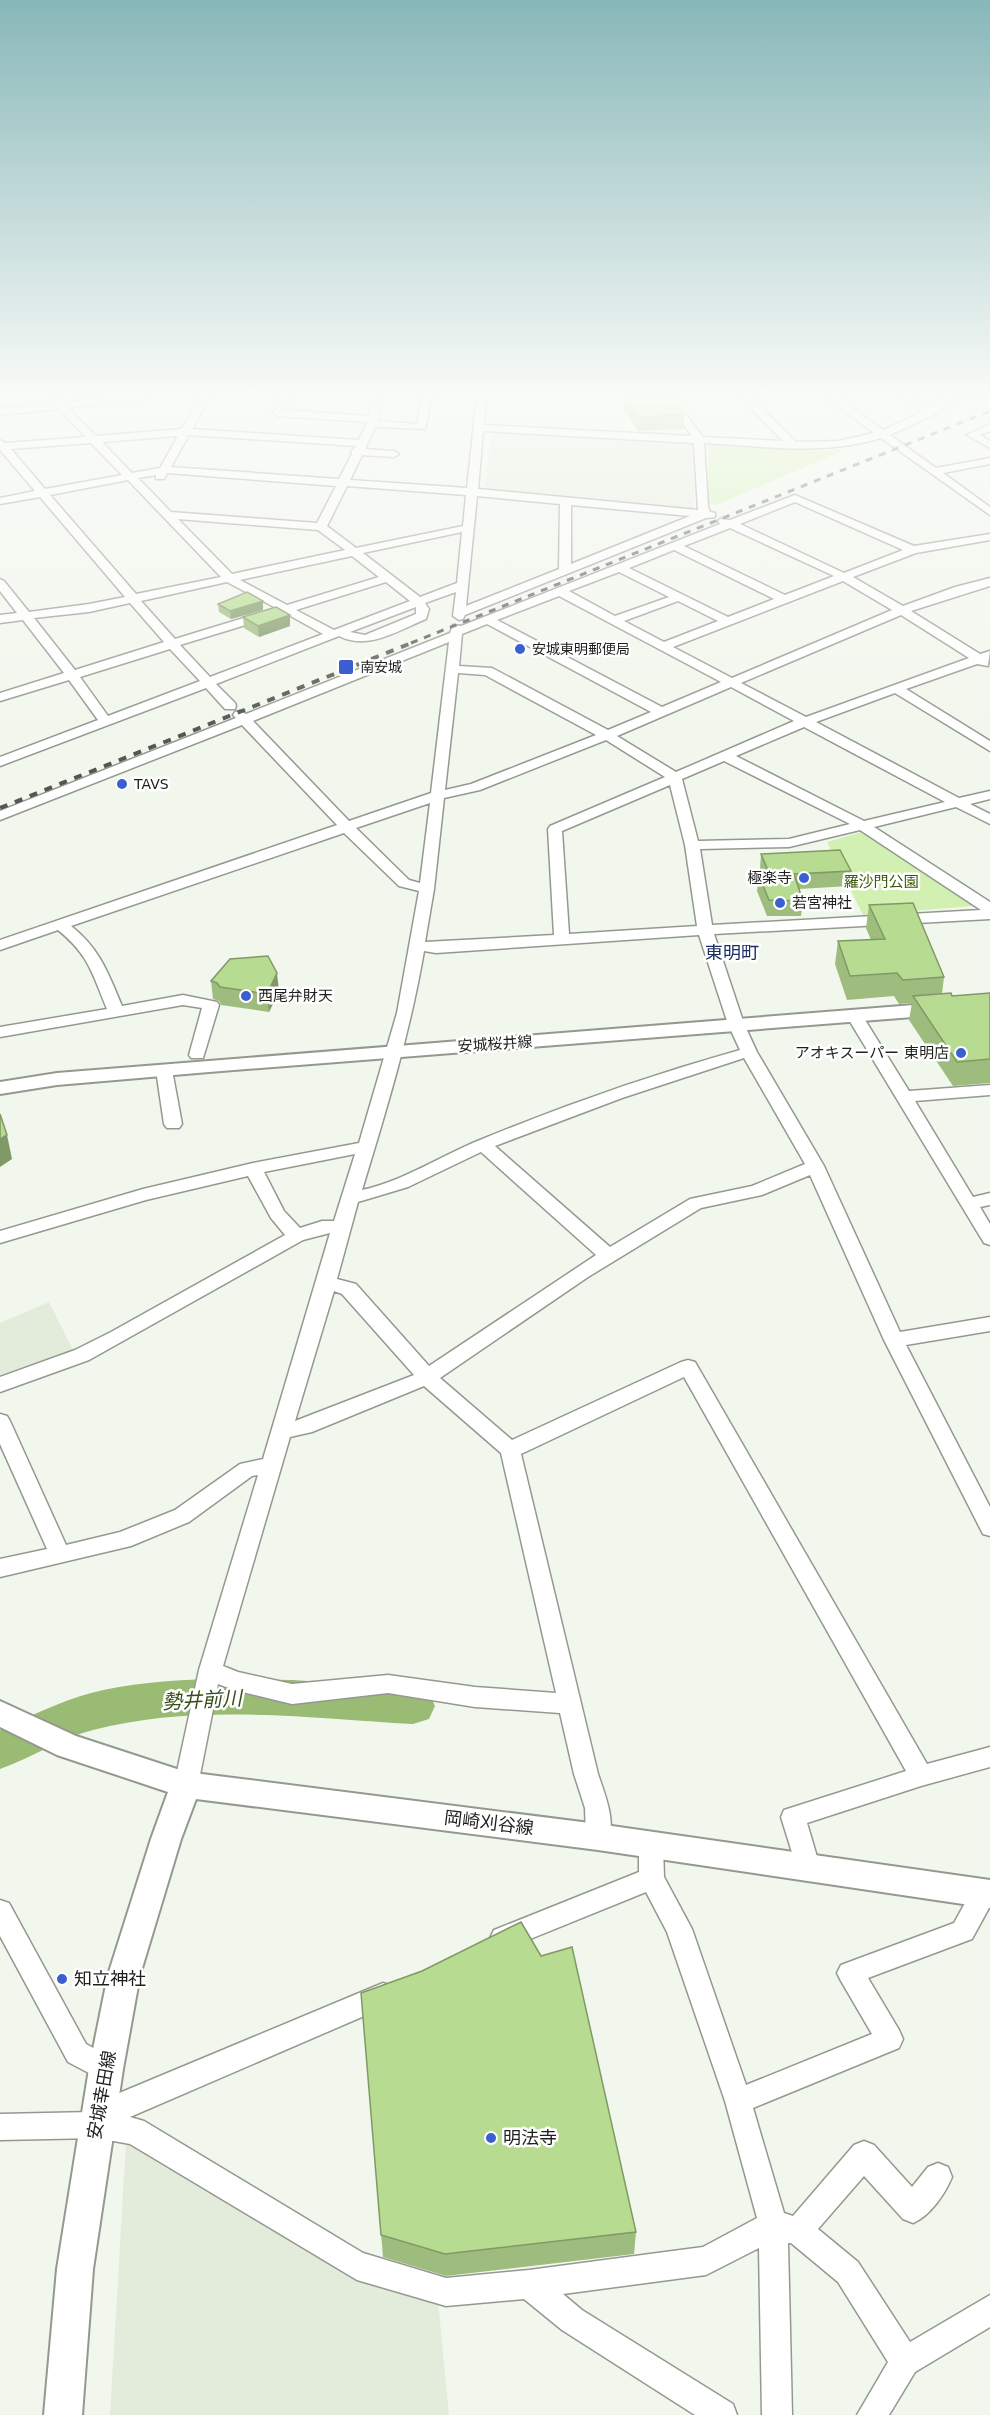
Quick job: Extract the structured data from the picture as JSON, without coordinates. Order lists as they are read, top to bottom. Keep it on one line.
{"streets":{"main road":["安城桜井線","岡崎刈谷線","安城幸田線"]},"crossings":[["岡崎刈谷線","安城幸田線"]],"districts":["東明町"],"water":["勢井前川"],"parks":["羅沙門公園"],"places":{"other":["安城東明郵便局","TAVS","極楽寺","若宮神社","西尾弁財天","アオキスーパー 東明店","知立神社","明法寺"],"transit":["南安城"]}}
